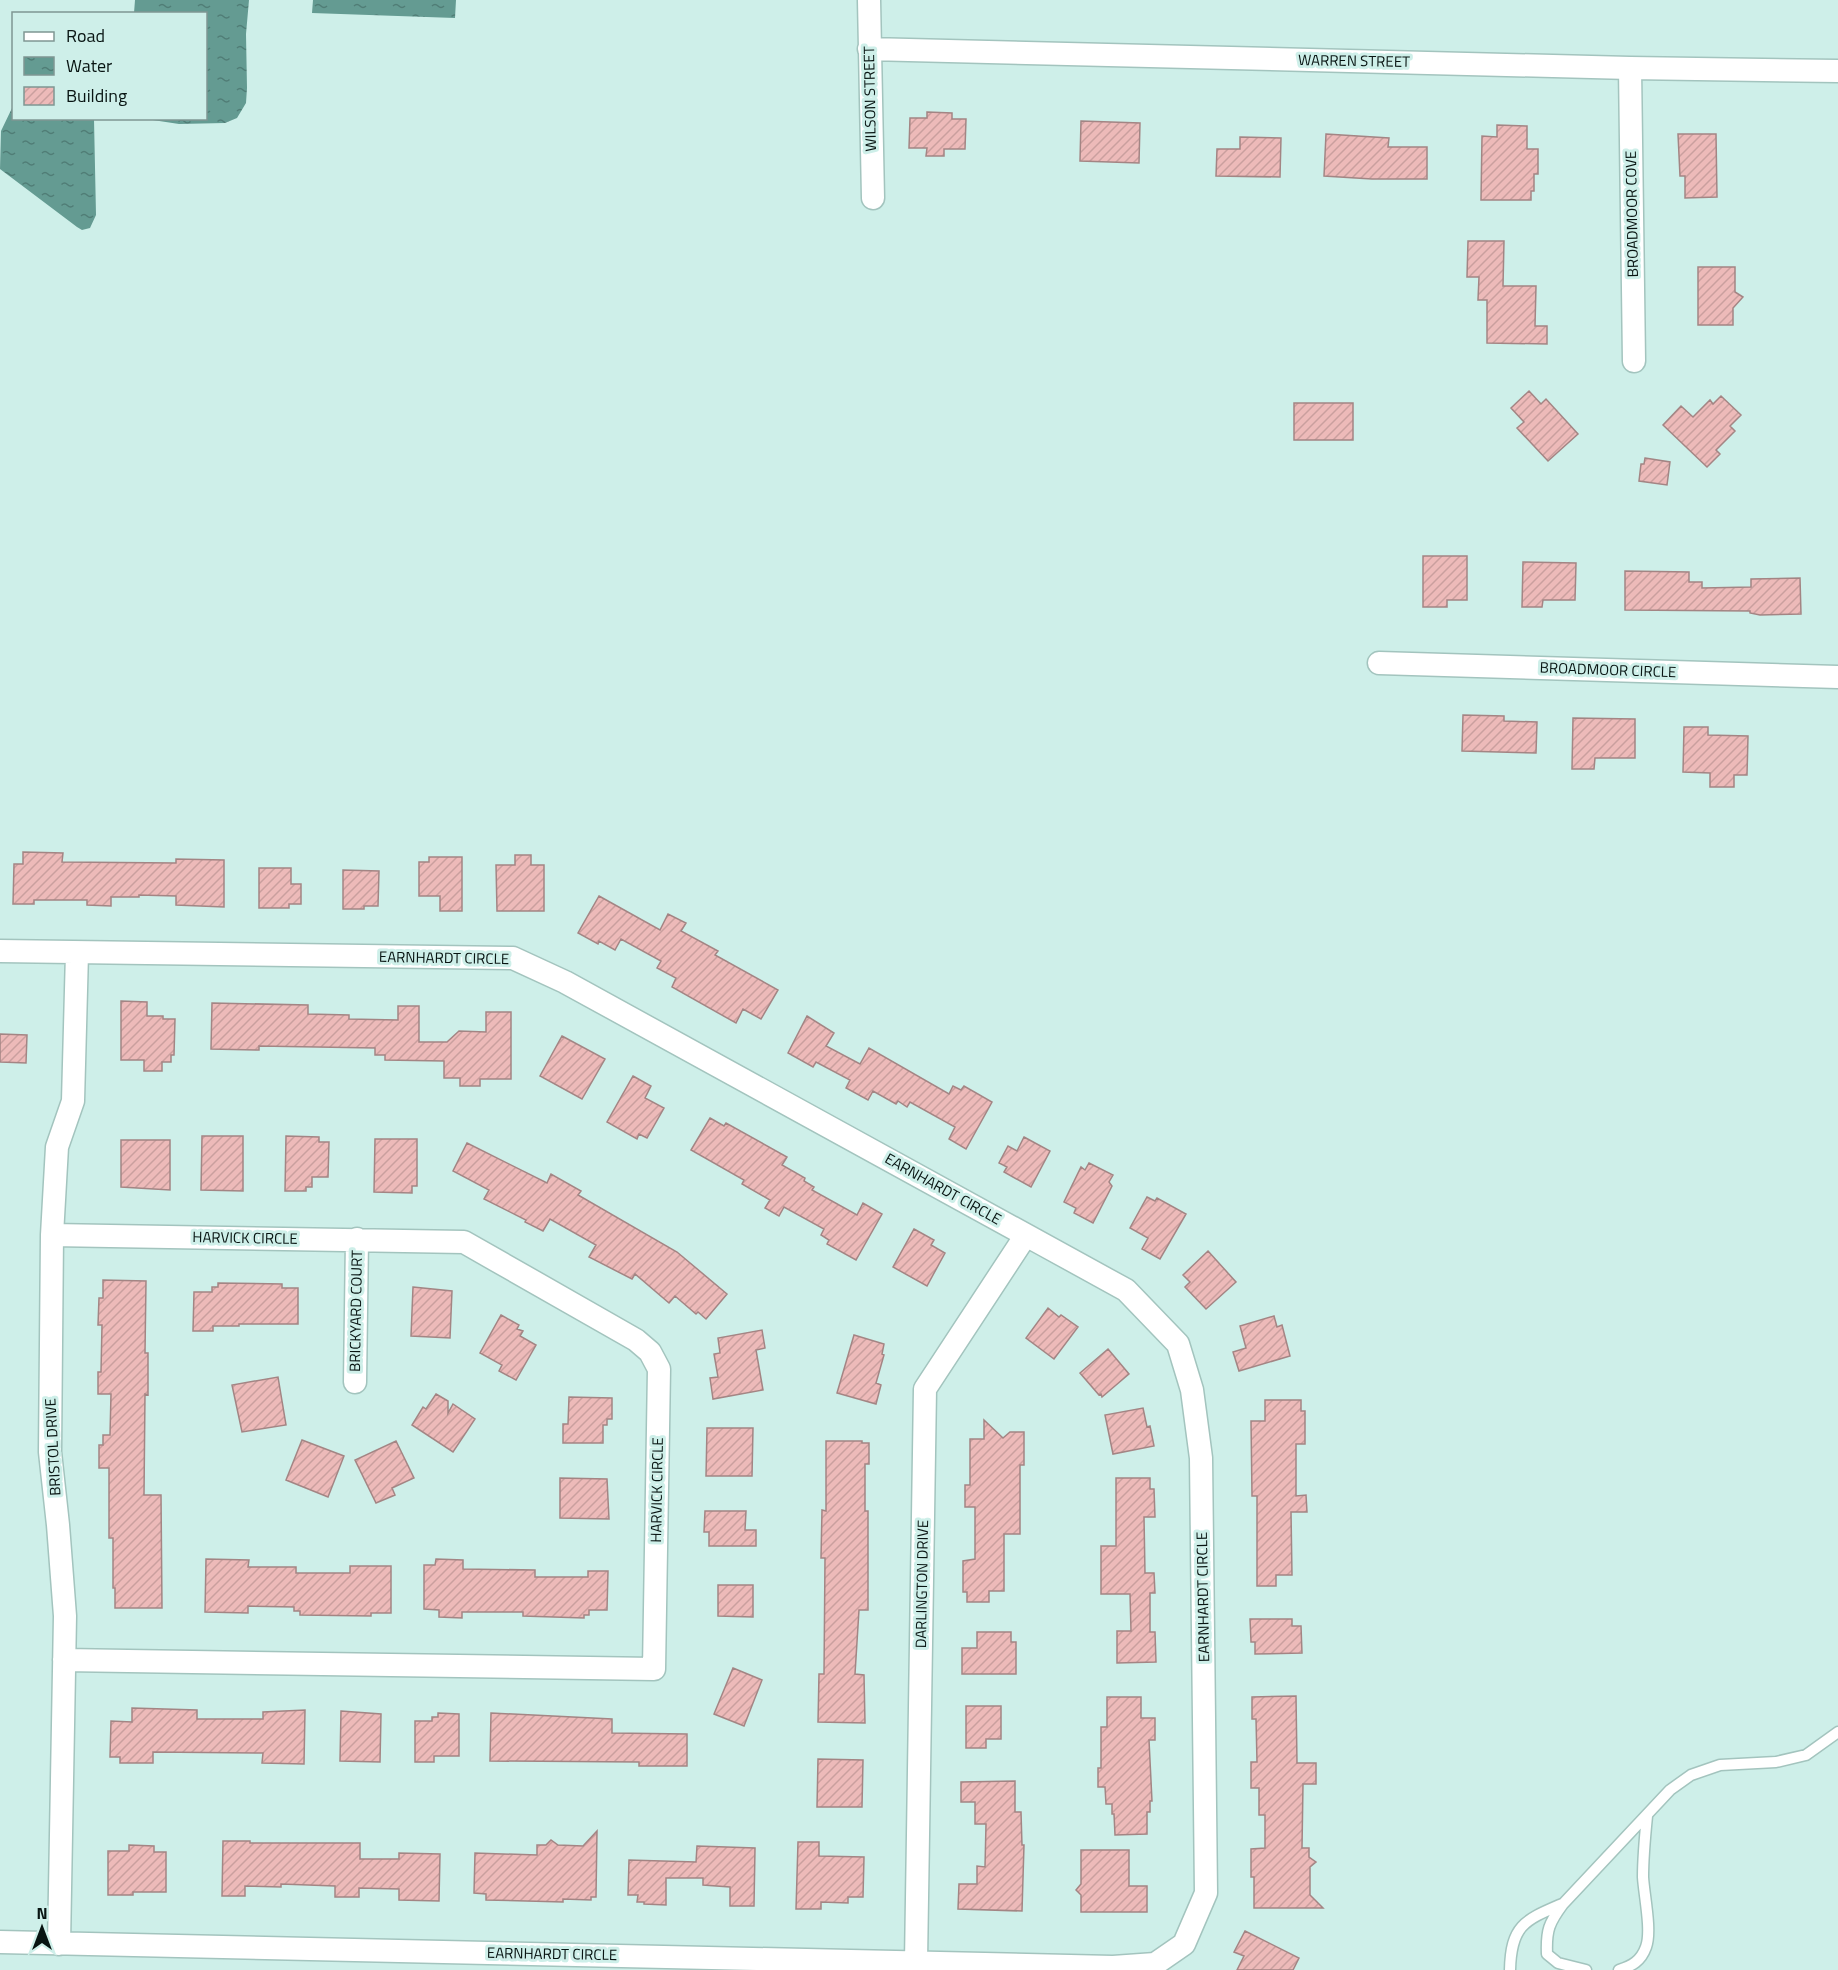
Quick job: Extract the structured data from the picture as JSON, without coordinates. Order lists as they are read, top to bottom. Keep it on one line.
{"streets":{"street":["WARREN STREET","WILSON STREET","BROADMOOR COVE","BROADMOOR CIRCLE","EARNHARDT CIRCLE","HARVICK CIRCLE","BRICKYARD COURT","BRISTOL DRIVE","DARLINGTON DRIVE"]},"crossings":[["WARREN STREET","WILSON STREET"],["WARREN STREET","BROADMOOR COVE"],["EARNHARDT CIRCLE","BRISTOL DRIVE"],["EARNHARDT CIRCLE","DARLINGTON DRIVE"],["HARVICK CIRCLE","BRICKYARD COURT"],["HARVICK CIRCLE","BRISTOL DRIVE"]],"legend":["Road","Water","Building"],"north":"top"}
